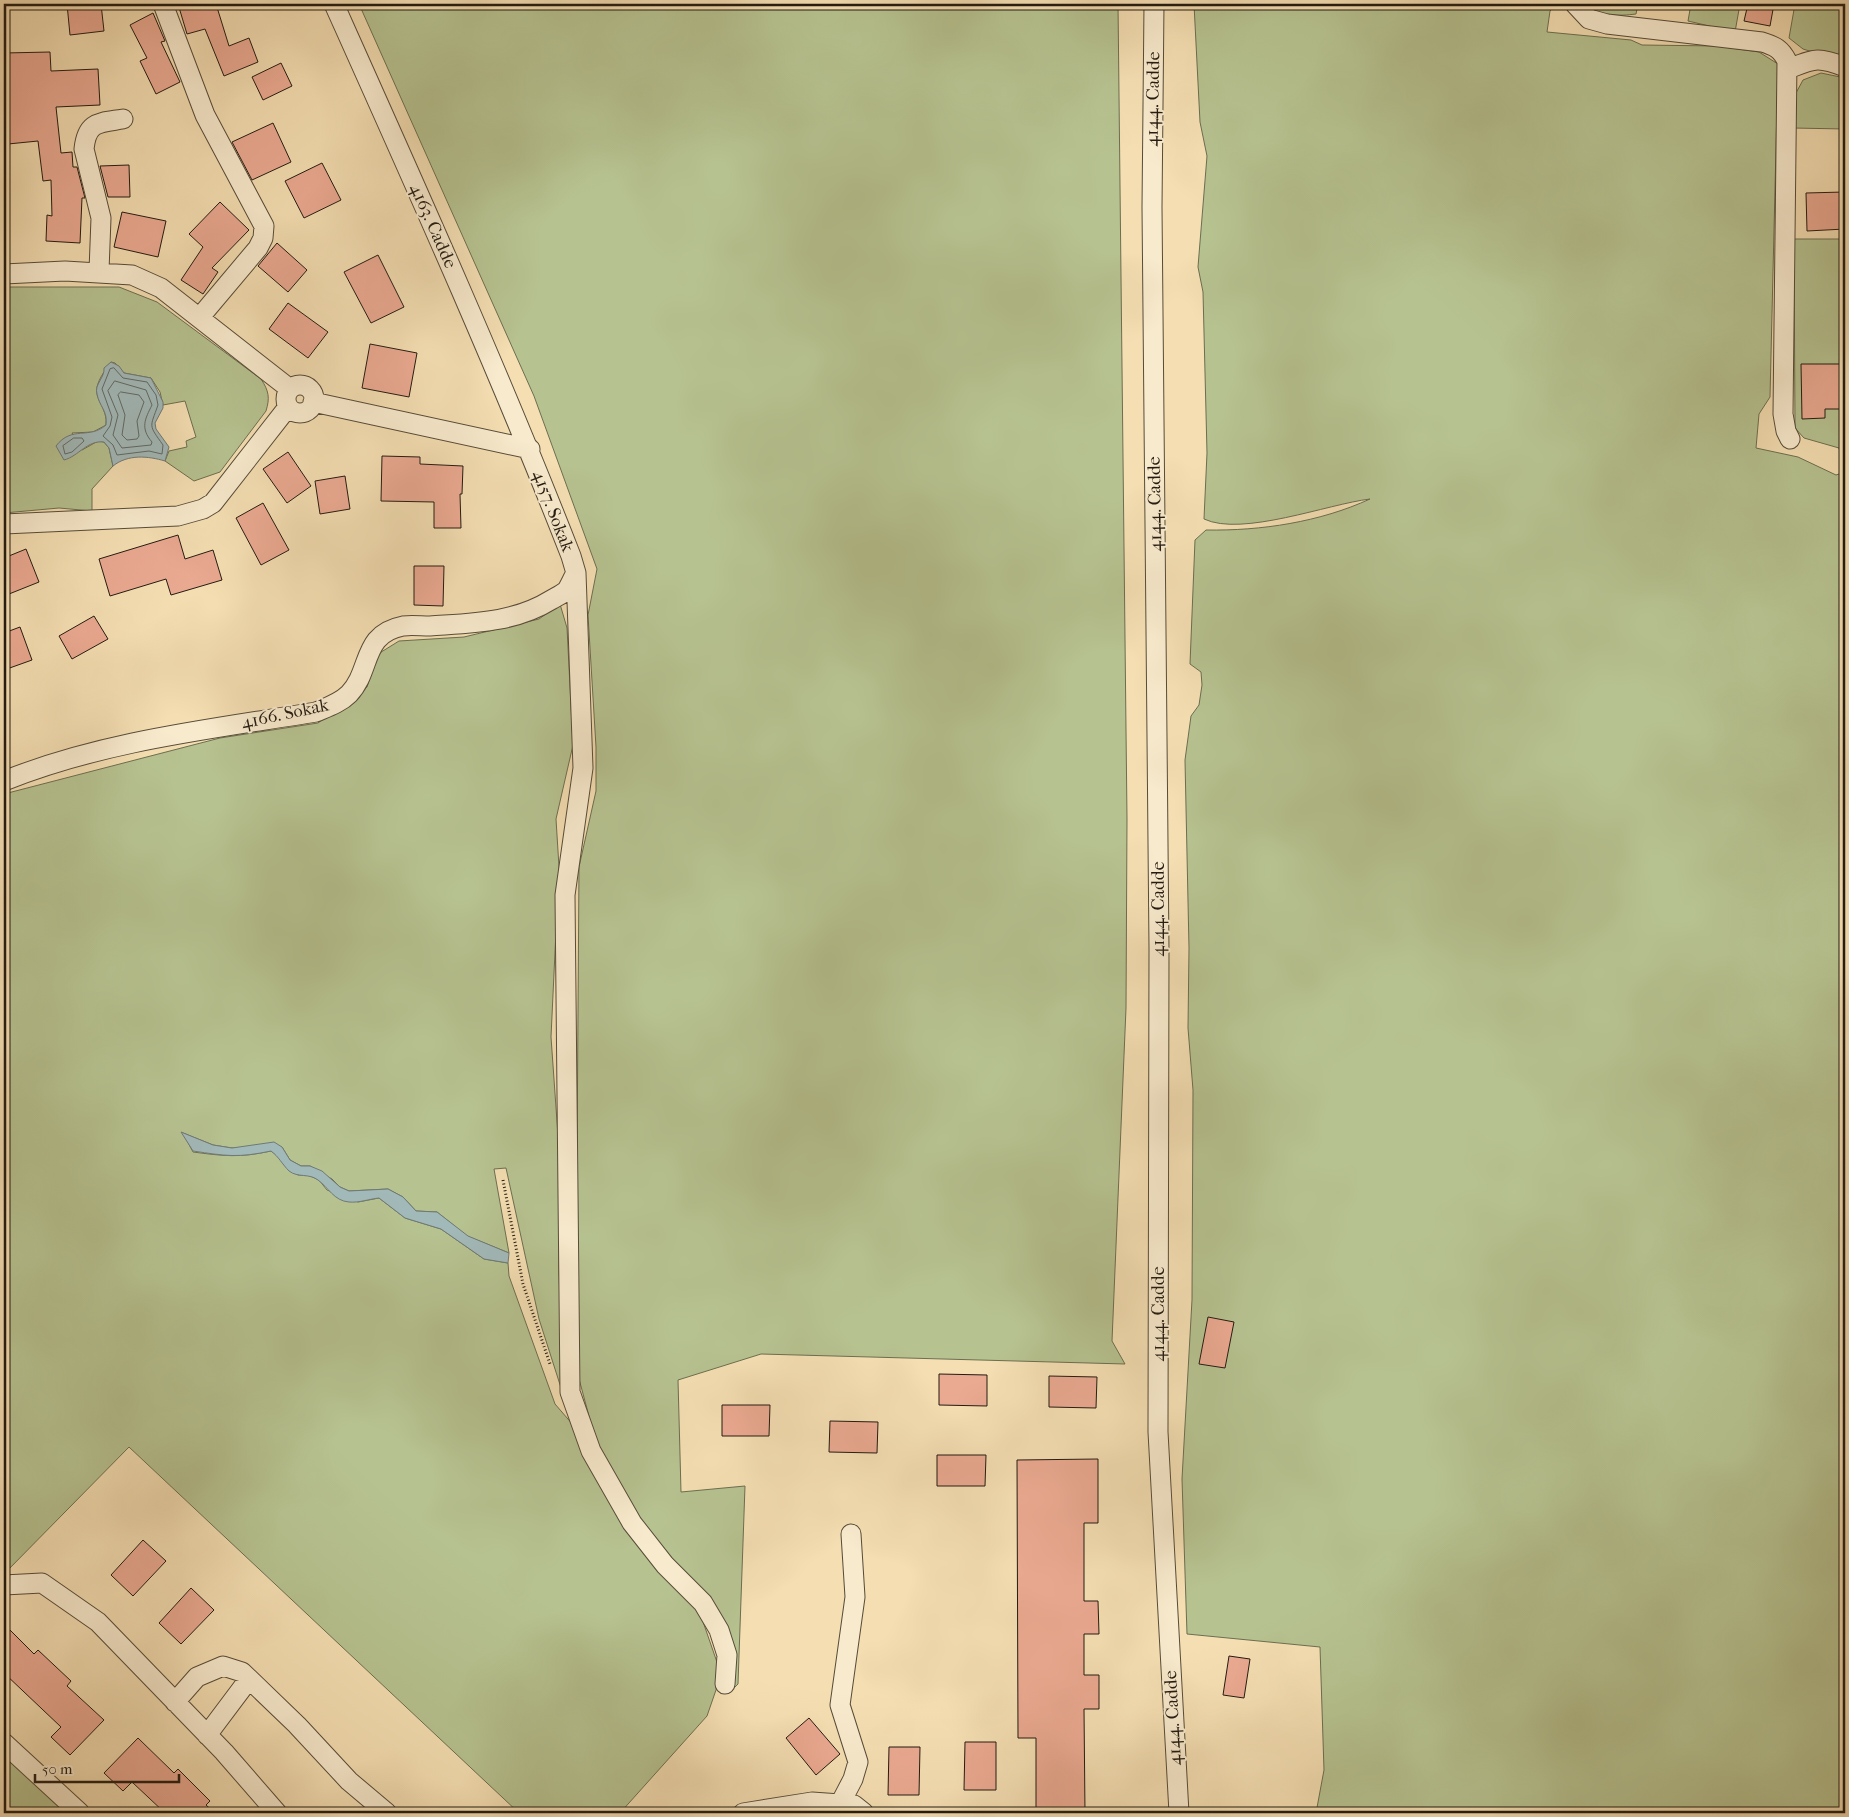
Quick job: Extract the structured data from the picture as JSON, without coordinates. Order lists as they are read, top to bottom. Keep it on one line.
{"streets":{"street":["4144. Cadde","4163. Cadde","4157. Sokak","4166. Sokak"]},"crossings":[["4163. Cadde","4157. Sokak"],["4157. Sokak","4166. Sokak"]],"scale_bar":"50 m"}
